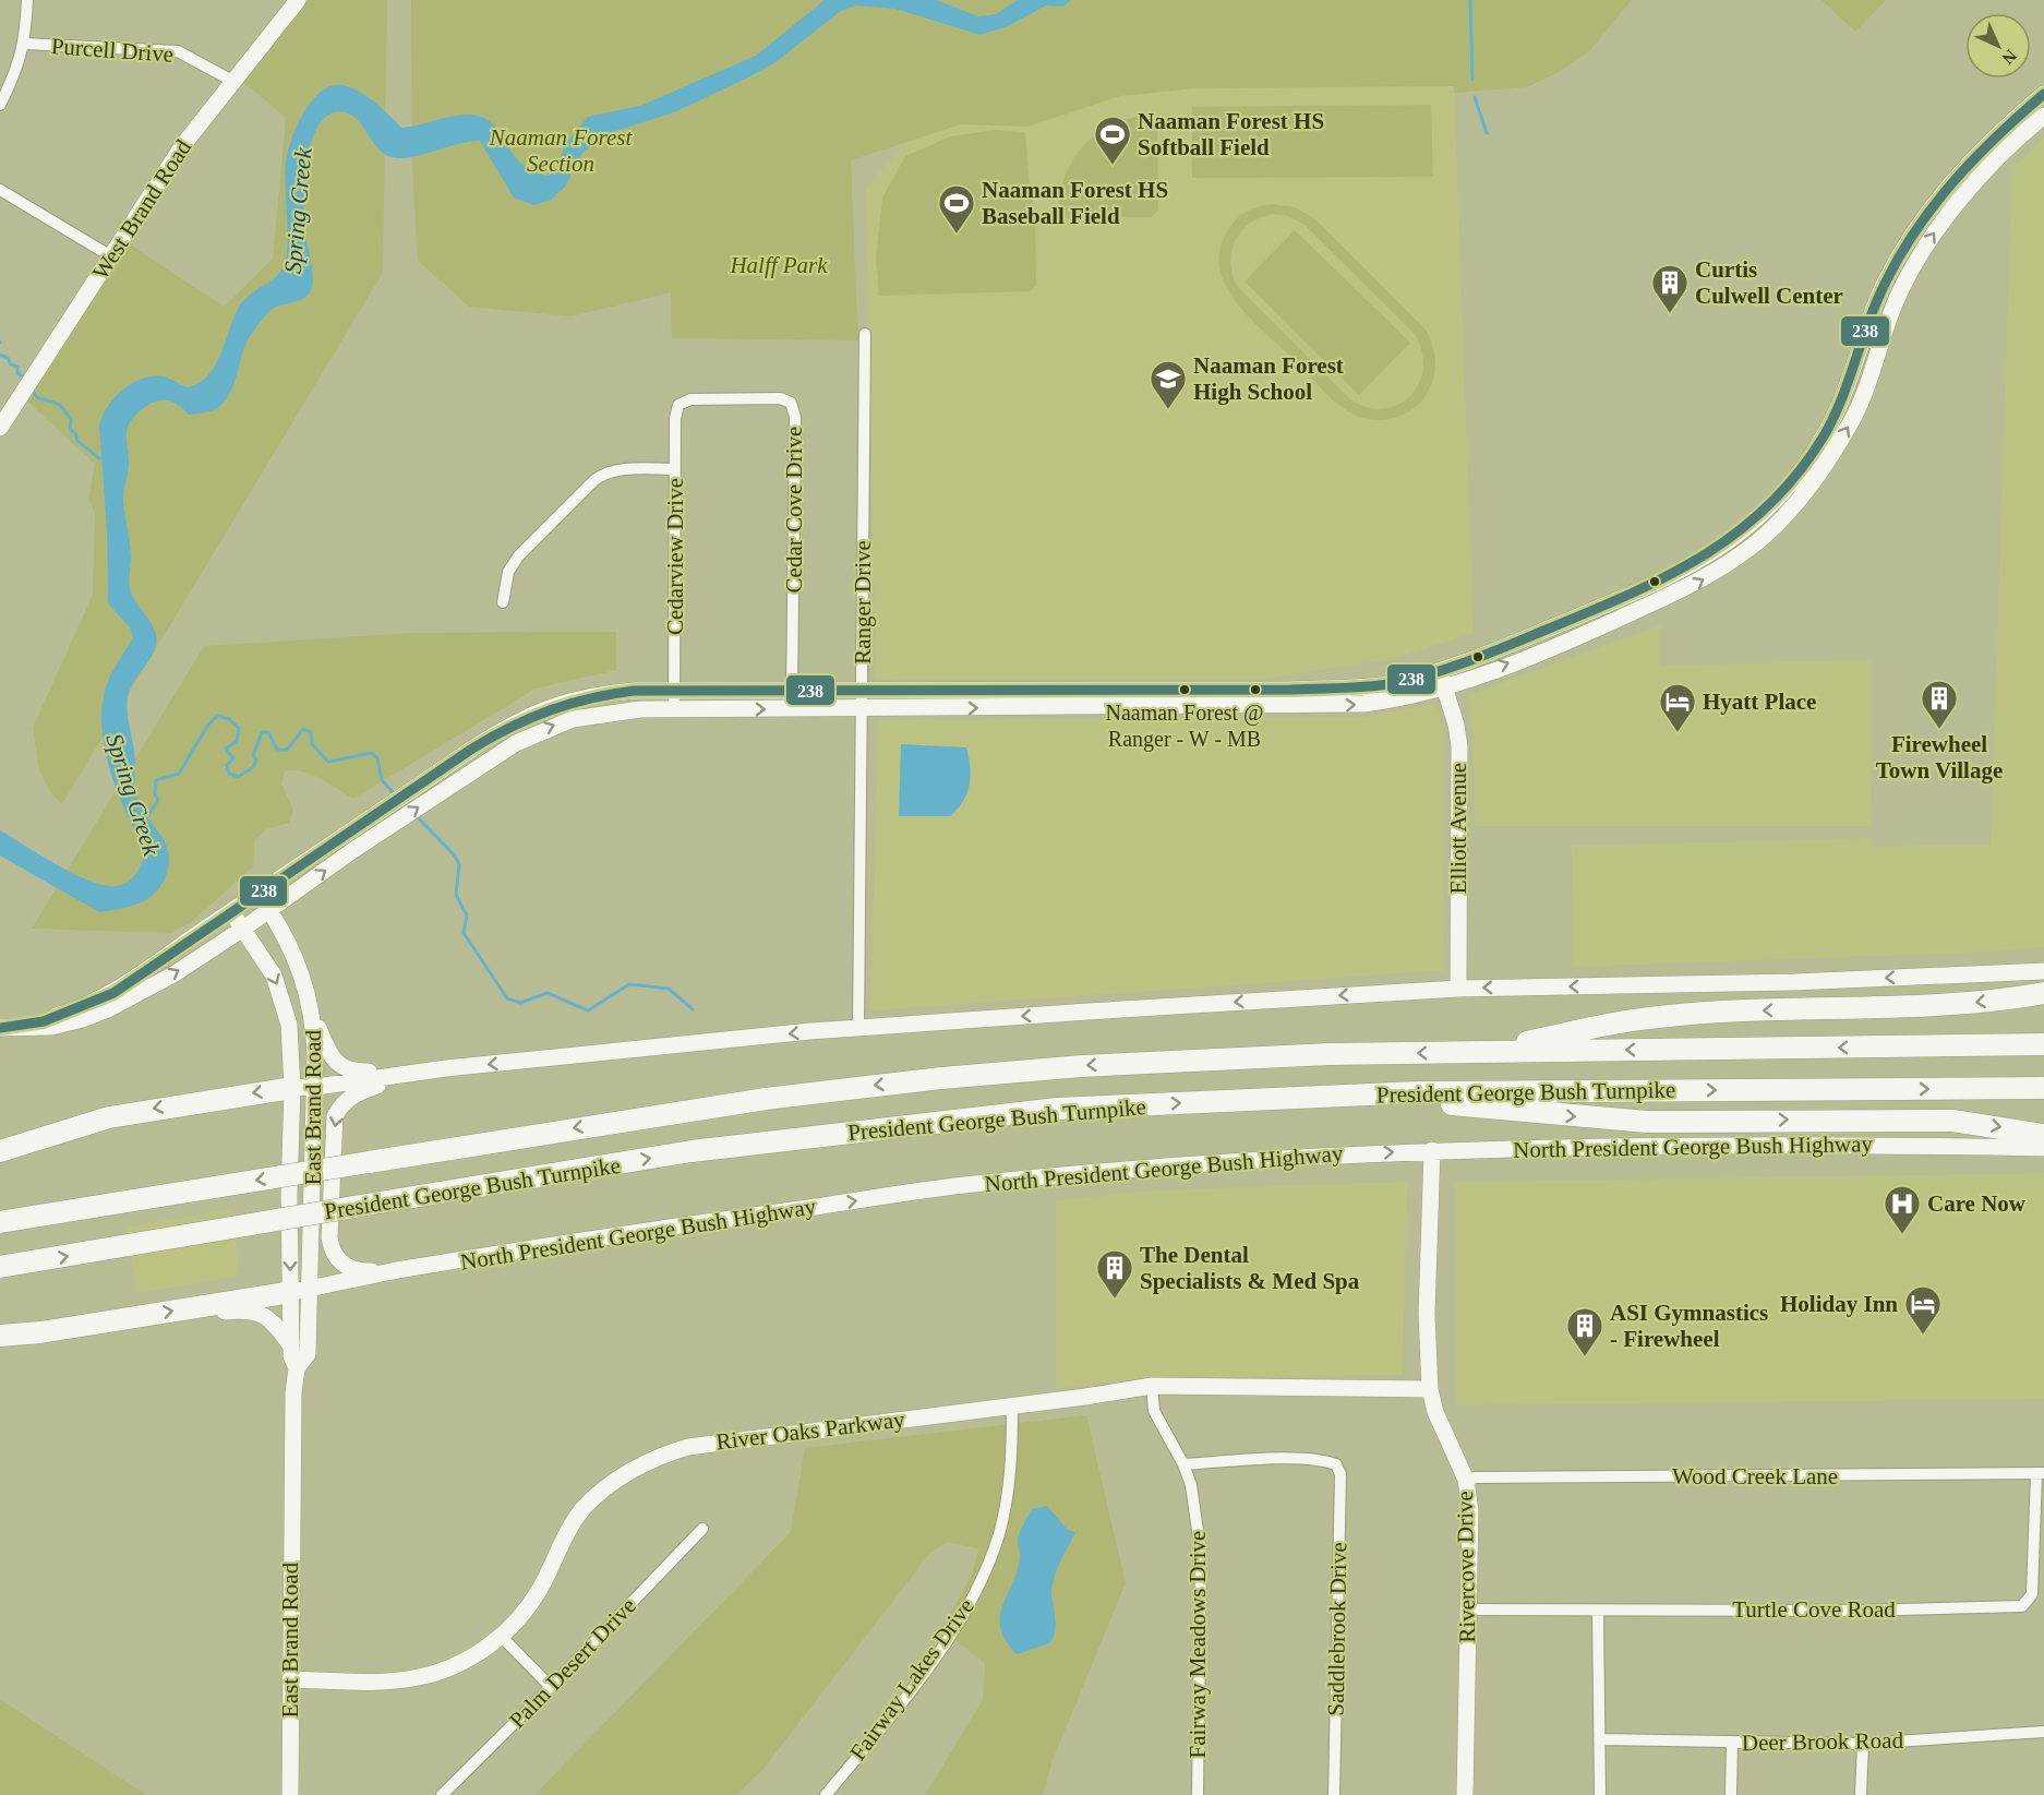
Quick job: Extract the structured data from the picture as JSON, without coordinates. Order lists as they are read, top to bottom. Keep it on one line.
{"streets":{"highway":["President George Bush Turnpike"],"main road":["West Brand Road","Elliott Avenue","East Brand Road","North President George Bush Highway","River Oaks Parkway","Rivercove Drive"],"street":["Purcell Drive","Cedar Cove Drive","Cedarview Drive","Ranger Drive","Wood Creek Lane","Turtle Cove Road","Saddlebrook Drive","Fairway Meadows Drive","Palm Desert Drive","Fairway Lakes Drive","Deer Brook Road"]},"crossings":[["Purcell Drive","West Brand Road"],["Cedar Cove Drive","Cedarview Drive"],["East Brand Road","North President George Bush Highway"],["East Brand Road","River Oaks Parkway"],["North President George Bush Highway","Rivercove Drive"],["River Oaks Parkway","Rivercove Drive"],["River Oaks Parkway","Fairway Meadows Drive"],["River Oaks Parkway","Fairway Lakes Drive"],["Wood Creek Lane","Rivercove Drive"],["Wood Creek Lane","Turtle Cove Road"],["Rivercove Drive","Turtle Cove Road"],["Saddlebrook Drive","Fairway Meadows Drive"]],"one_way":["North President George Bush Highway"],"water":["Spring Creek"],"parks":["Naaman Forest Section","Halff Park"],"places":{"sports":["Naaman Forest HS Softball Field","Naaman Forest HS Baseball Field"],"building":["Curtis Culwell Center","Firewheel Town Village","The Dental Specialists & Med Spa","ASI Gymnastics - Firewheel"],"school or university":["Naaman Forest High School"],"other":["Naaman Forest @ Ranger - W - MB"],"hotel":["Hyatt Place","Holiday Inn"],"hospital":["Care Now"]},"lines":["transit line 238"],"north":"bottom right"}
